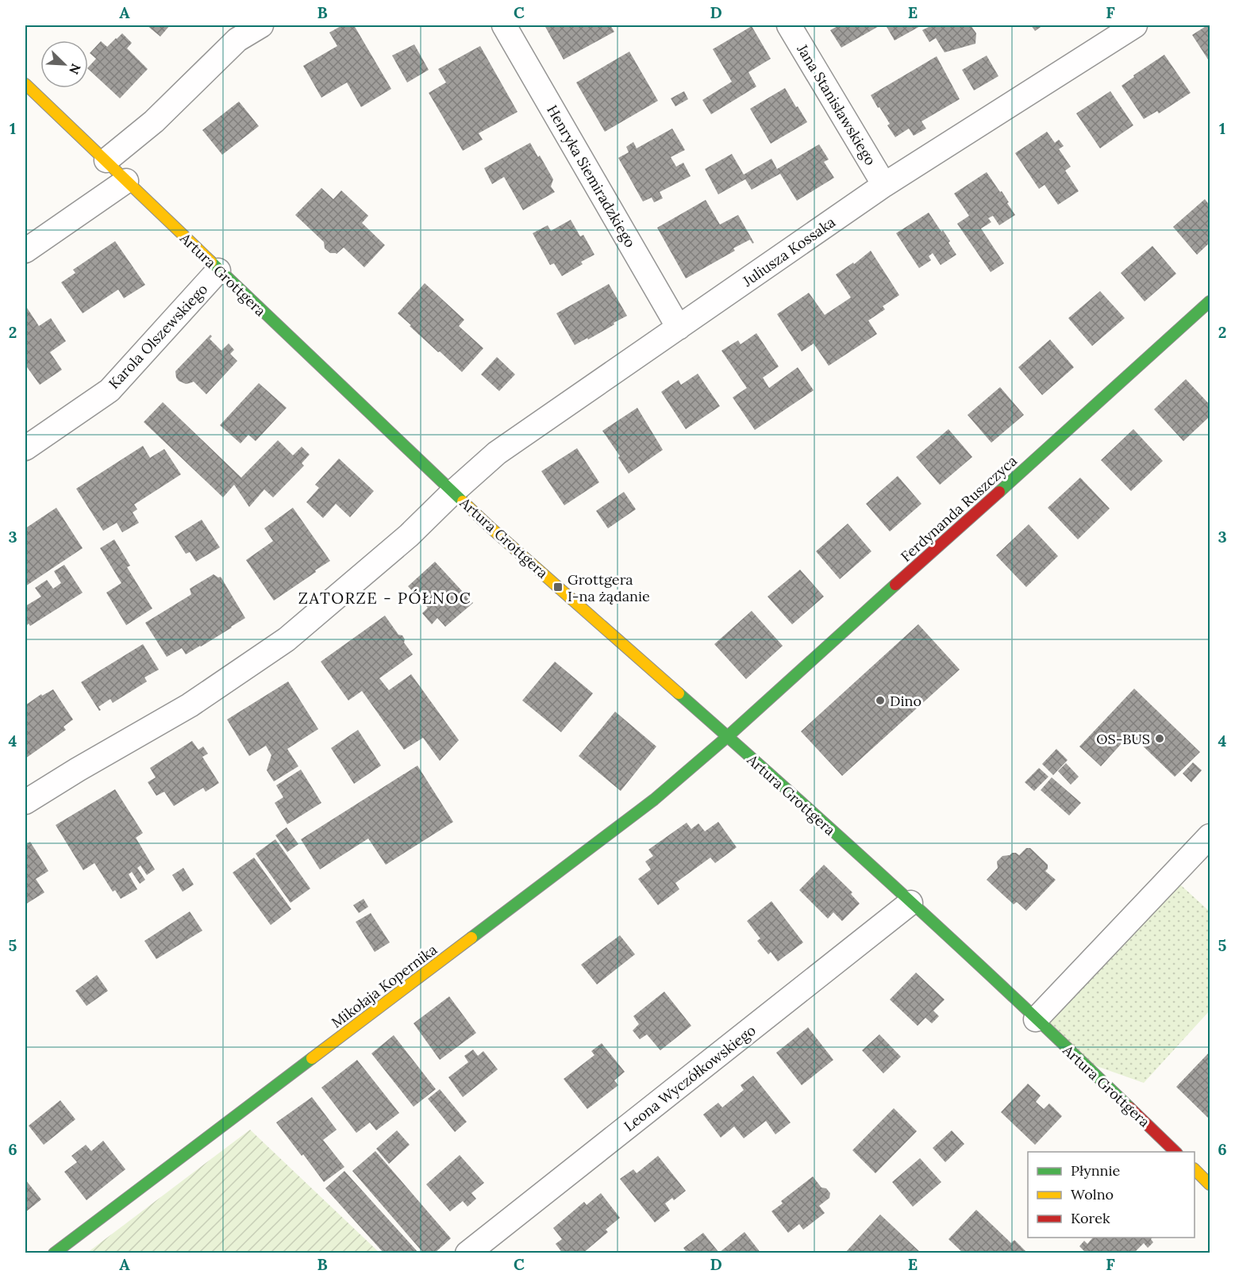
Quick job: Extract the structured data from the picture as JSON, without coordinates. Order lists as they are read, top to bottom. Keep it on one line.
{"streets":{"street":["Jana Stanisławskiego","Henryka Siemiradzkiego","Juliusza Kossaka","Artura Grottgera","Karola Olszewskiego","Ferdynanda Ruszczyca","Mikołaja Kopernika","Leona Wyczółkowskiego"]},"crossings":[["Jana Stanisławskiego","Juliusza Kossaka"],["Henryka Siemiradzkiego","Juliusza Kossaka"],["Juliusza Kossaka","Artura Grottgera"],["Artura Grottgera","Karola Olszewskiego"],["Artura Grottgera","Ferdynanda Ruszczyca"],["Artura Grottgera","Mikołaja Kopernika"],["Artura Grottgera","Leona Wyczółkowskiego"],["Ferdynanda Ruszczyca","Mikołaja Kopernika"]],"districts":["ZATORZE - PÓŁNOC"],"places":{"transit":["Grottgera I-na żądanie"],"other":["Dino","OS-BUS"]},"legend":["Płynnie","Wolno","Korek"],"north":"bottom right","grid":{"columns":["A","B","C","D","E","F"],"rows":["1","2","3","4","5","6"]}}
